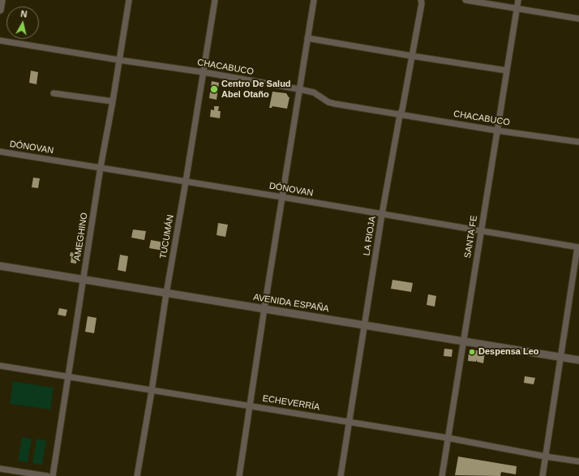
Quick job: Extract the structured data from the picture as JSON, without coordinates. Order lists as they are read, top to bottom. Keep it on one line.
{"streets":{"street":["CHACABUCO","DÓNOVAN","LA RIOJA","AMEGHINO","TUCUMÁN","SANTA FE","AVENIDA ESPAÑA","ECHEVERRÍA"]},"crossings":[["CHACABUCO","LA RIOJA"],["CHACABUCO","AMEGHINO"],["CHACABUCO","TUCUMÁN"],["CHACABUCO","SANTA FE"],["DÓNOVAN","LA RIOJA"],["DÓNOVAN","AMEGHINO"],["DÓNOVAN","TUCUMÁN"],["DÓNOVAN","SANTA FE"],["LA RIOJA","AVENIDA ESPAÑA"],["LA RIOJA","ECHEVERRÍA"],["AMEGHINO","AVENIDA ESPAÑA"],["AMEGHINO","ECHEVERRÍA"],["TUCUMÁN","AVENIDA ESPAÑA"],["TUCUMÁN","ECHEVERRÍA"],["SANTA FE","AVENIDA ESPAÑA"],["SANTA FE","ECHEVERRÍA"]],"places":["Centro De Salud Abel Otaño","Despensa Leo"],"north":"top"}
